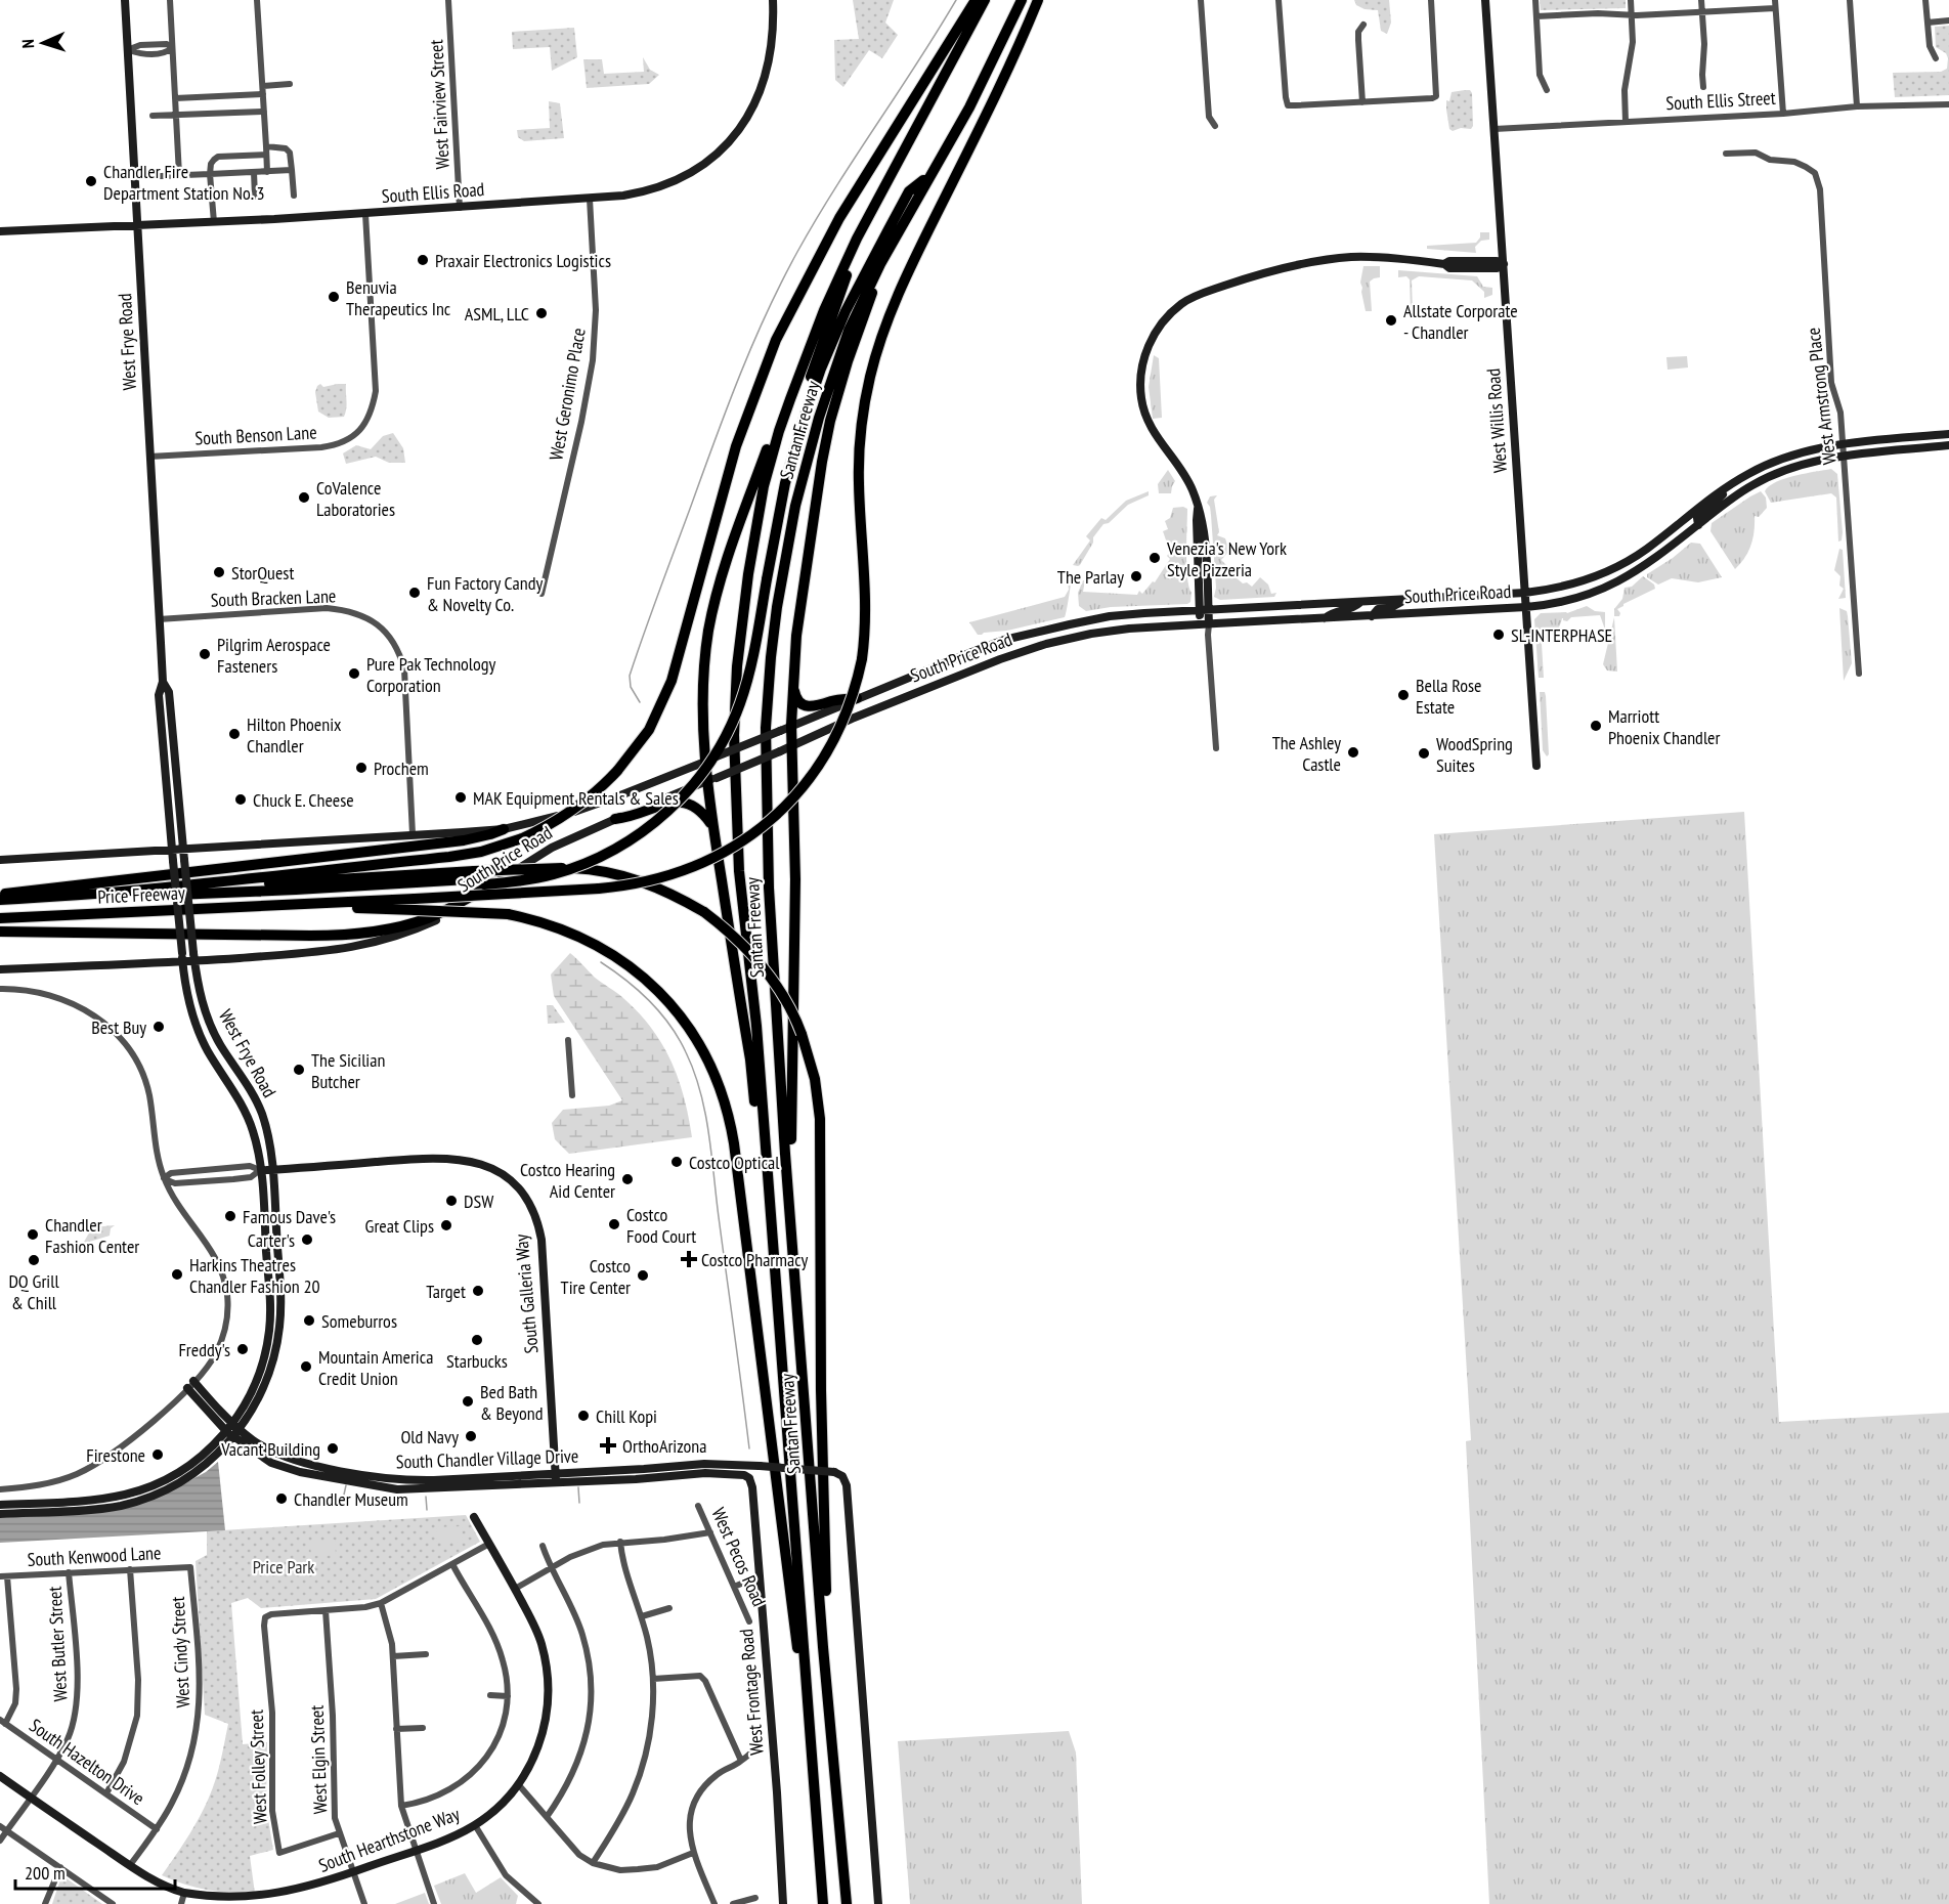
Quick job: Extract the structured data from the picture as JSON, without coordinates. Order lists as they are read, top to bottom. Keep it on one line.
{"streets":{"highway":["Santan Freeway","Price Freeway"],"street":["South Ellis Street","West Fairview Street","South Ellis Road","West Frye Road","West Geronimo Place","West Armstrong Place","West Willis Road","South Benson Lane","South Price Road","South Bracken Lane","South Galleria Way","South Chandler Village Drive","South Kenwood Lane","West Pecos Road","West Butler Street","West Cindy Street","West Frontage Road","West Elgin Street","South Hazelton Drive","West Folley Street","South Hearthstone Way"]},"crossings":[["South Ellis Street","West Willis Road"],["West Fairview Street","South Ellis Road"],["South Ellis Road","West Frye Road"],["South Ellis Road","West Geronimo Place"],["South Ellis Road","South Benson Lane"],["West Frye Road","South Benson Lane"],["West Frye Road","South Price Road"],["West Frye Road","South Bracken Lane"],["West Frye Road","South Galleria Way"],["West Frye Road","South Chandler Village Drive"],["West Armstrong Place","South Price Road"],["West Willis Road","South Price Road"],["South Price Road","South Bracken Lane"],["South Galleria Way","South Chandler Village Drive"],["South Chandler Village Drive","West Frontage Road"],["South Kenwood Lane","West Butler Street"],["South Kenwood Lane","West Cindy Street"],["West Butler Street","South Hazelton Drive"],["West Butler Street","South Hearthstone Way"],["West Cindy Street","South Hazelton Drive"],["West Cindy Street","South Hearthstone Way"],["West Elgin Street","West Folley Street"],["West Elgin Street","South Hearthstone Way"]],"parks":["Price Park"],"places":{"other":["Chandler Fire Department Station No. 3","Praxair Electronics Logistics","Benuvia Therapeutics Inc","ASML, LLC","Allstate Corporate - Chandler","CoValence Laboratories","Venezia's New York Style Pizzeria","StorQuest","The Parlay","Fun Factory Candy & Novelty Co.","SL-INTERPHASE","Pilgrim Aerospace Fasteners","Pure Pak Technology Corporation","Bella Rose Estate","Marriott Phoenix Chandler","Hilton Phoenix Chandler","The Ashley Castle","WoodSpring Suites","Prochem","MAK Equipment Rentals & Sales","Chuck E. Cheese","Best Buy","The Sicilian Butcher","Costco Optical","Costco Hearing Aid Center","DSW","Famous Dave's","Costco Food Court","Great Clips","Chandler Fashion Center","Carter's","DQ Grill & Chill","Harkins Theatres Chandler Fashion 20","Costco Tire Center","Target","Someburros","Starbucks","Freddy's","Mountain America Credit Union","Bed Bath & Beyond","Chill Kopi","Old Navy","Vacant Building","Firestone","Chandler Museum"],"health":["Costco Pharmacy","OrthoArizona"]},"scale_bar":"200 m","north":"left"}
